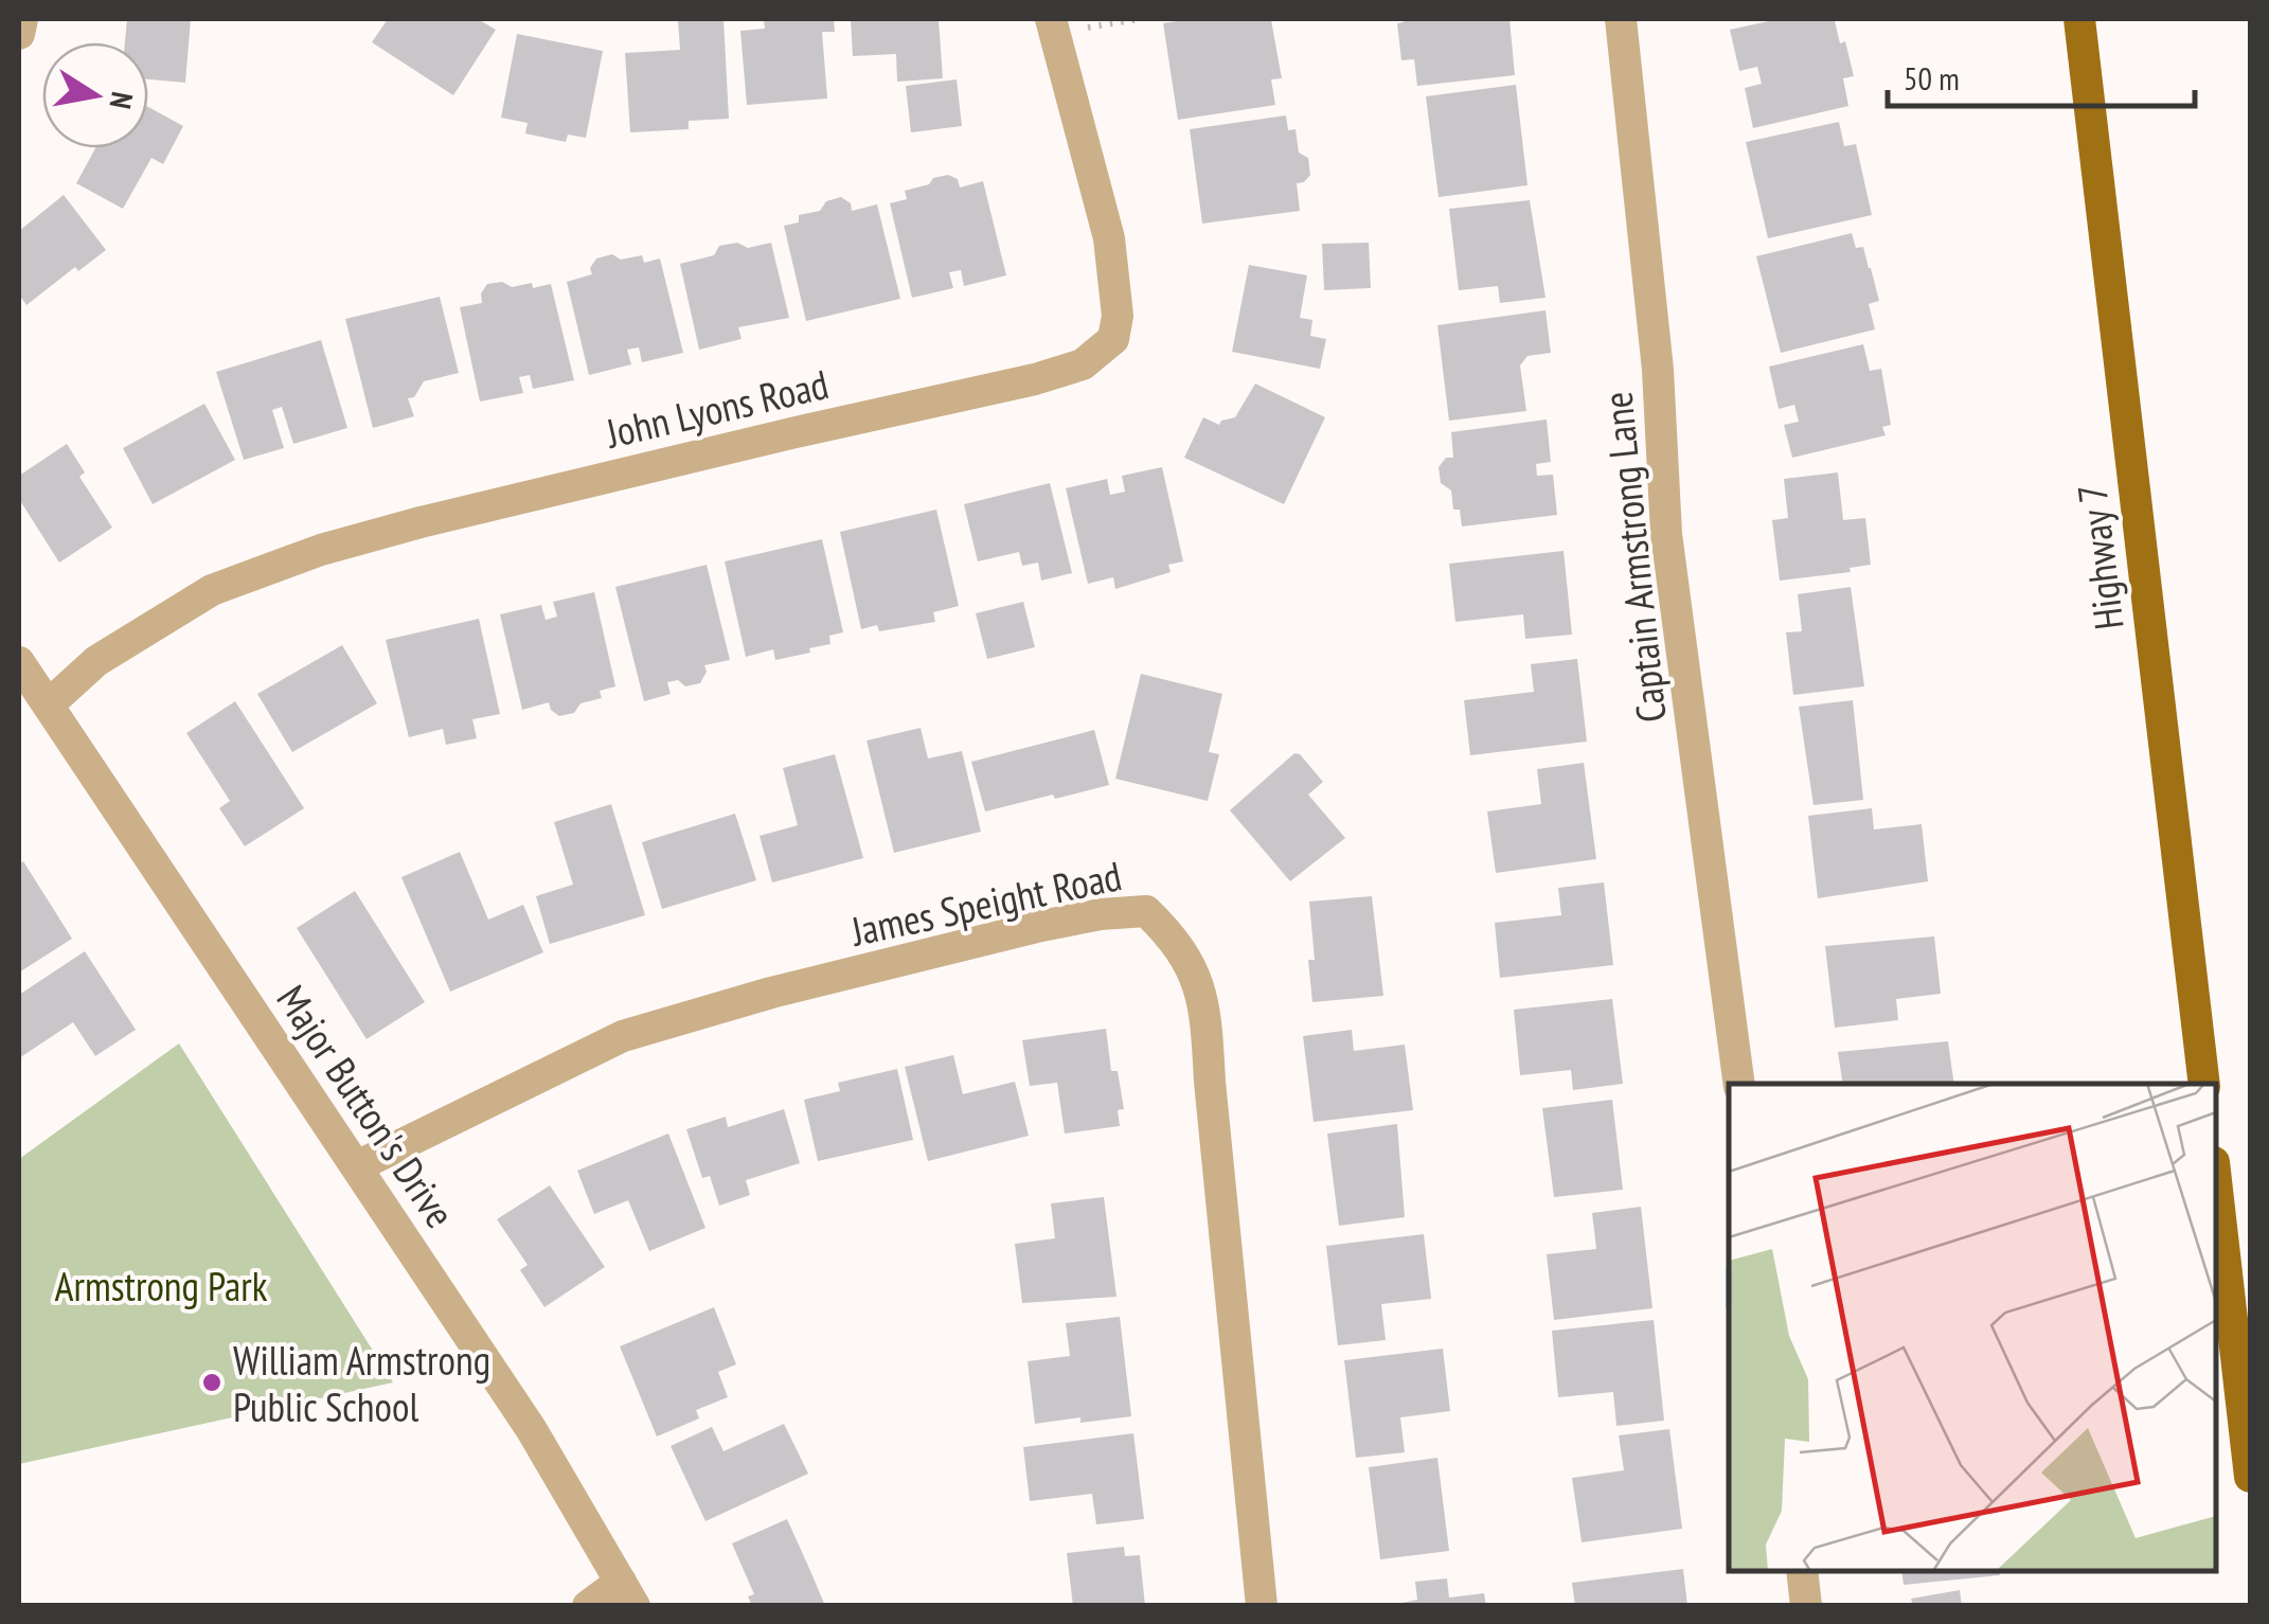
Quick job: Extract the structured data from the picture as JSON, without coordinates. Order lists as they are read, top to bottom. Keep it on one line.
{"streets":{"main road":["Highway 7"],"street":["John Lyons Road","Captain Armstrong Lane","James Speight Road","Major Button's Drive"]},"crossings":[["John Lyons Road","Major Button's Drive"],["James Speight Road","Major Button's Drive"]],"parks":["Armstrong Park"],"places":["William Armstrong Public School"],"scale_bar":"50 m","north":"right"}
